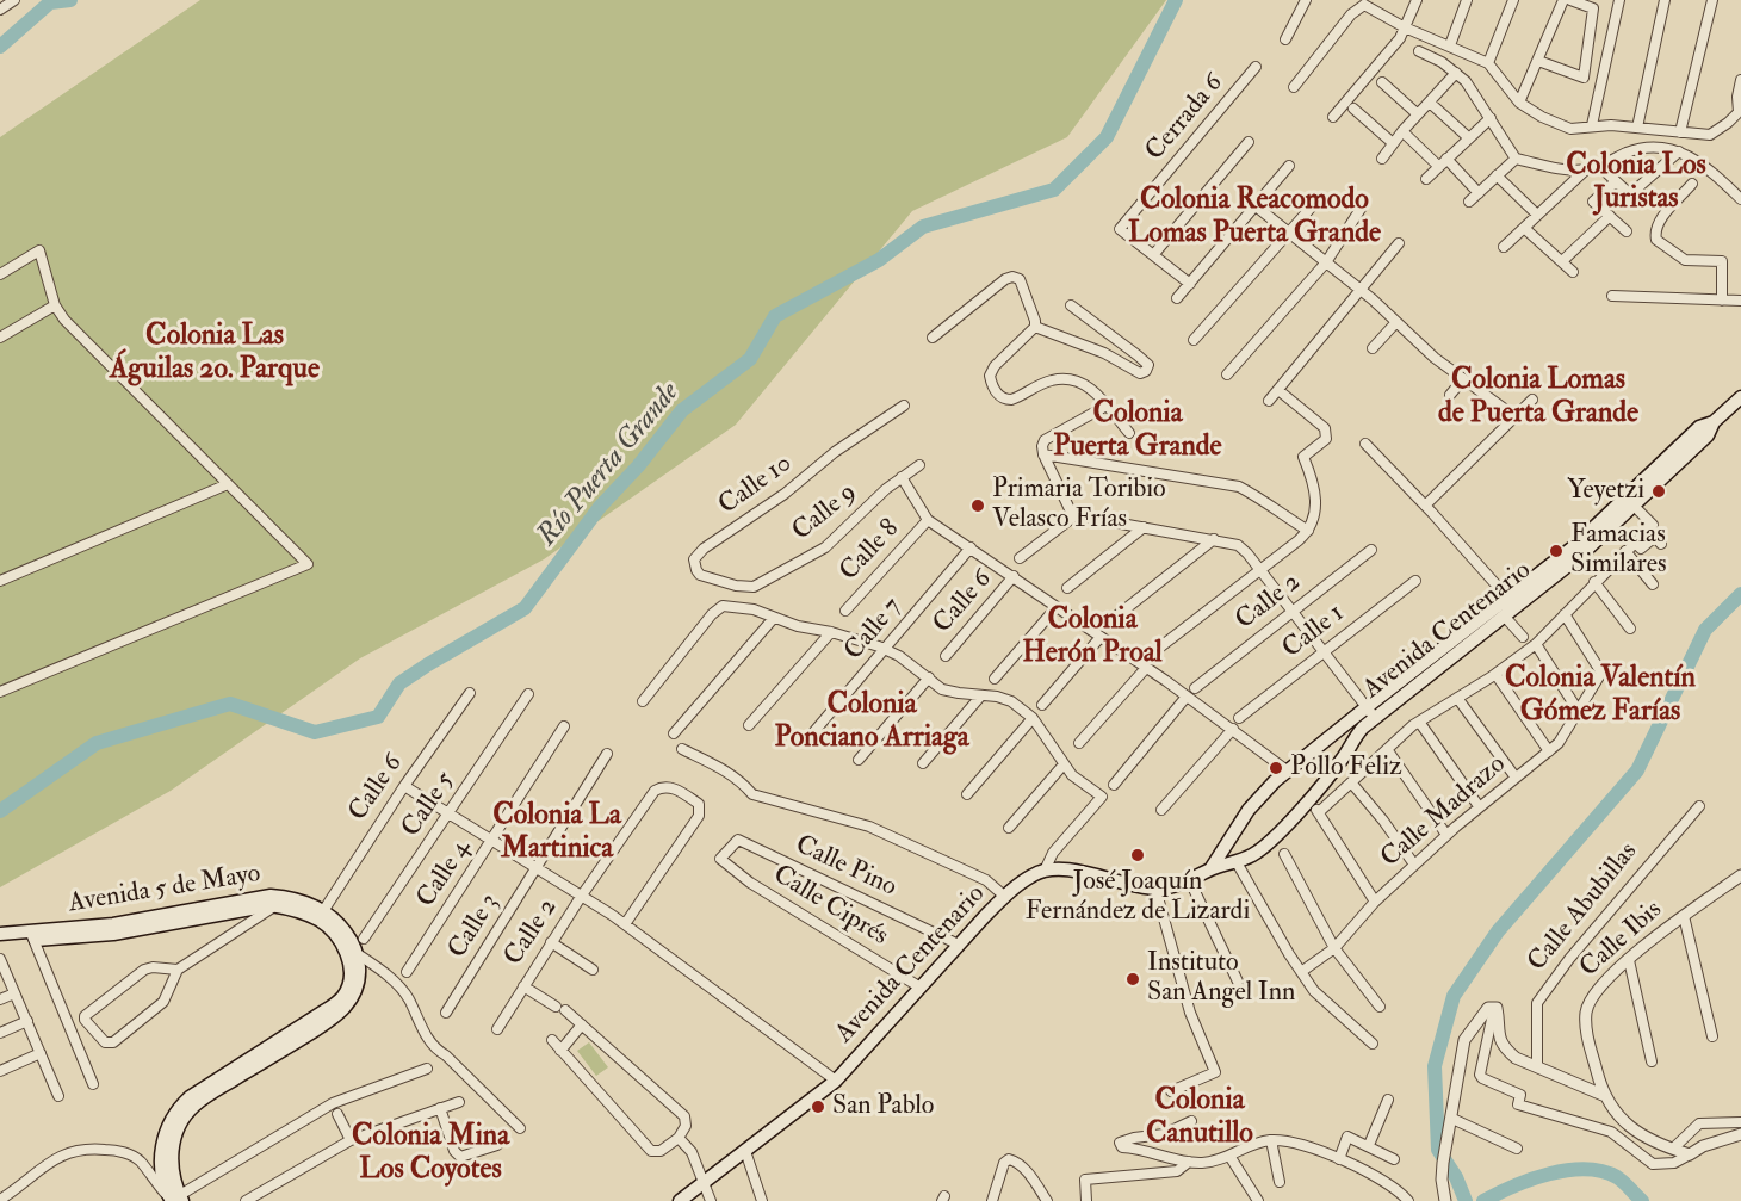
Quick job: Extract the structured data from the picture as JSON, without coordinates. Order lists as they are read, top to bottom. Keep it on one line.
{"streets":{"main road":["Avenida Centenario","Avenida 5 de Mayo"],"street":["Cerrada 6","Calle 10","Calle 9","Calle 8","Calle 6","Calle 2","Calle 7","Calle 1","Calle 5","Calle Madrazo","Calle Pino","Calle 4","Calle Ciprés","Calle Abubillas","Calle 3","Calle Ibis"]},"crossings":[["Calle 10","Calle 9"],["Calle 6","Avenida 5 de Mayo"],["Avenida Centenario","Calle Pino"],["Avenida Centenario","Calle Ciprés"],["Calle Pino","Calle Ciprés"]],"districts":["Colonia Los Juristas","Colonia Reacomodo Lomas Puerta Grande","Colonia Las Águilas 2o. Parque","Colonia Lomas de Puerta Grande","Colonia Puerta Grande","Colonia Herón Proal","Colonia Valentín Gómez Farías","Colonia Ponciano Arriaga","Colonia La Martinica","Colonia Canutillo","Colonia Mina Los Coyotes"],"water":["Río Puerta Grande"],"places":["Yeyetzi","Primaria Toribio Velasco Frías","Famacias Similares","Pollo Feliz","José Joaquín Fernández de Lizardi","Instituto San Angel Inn","San Pablo"]}
